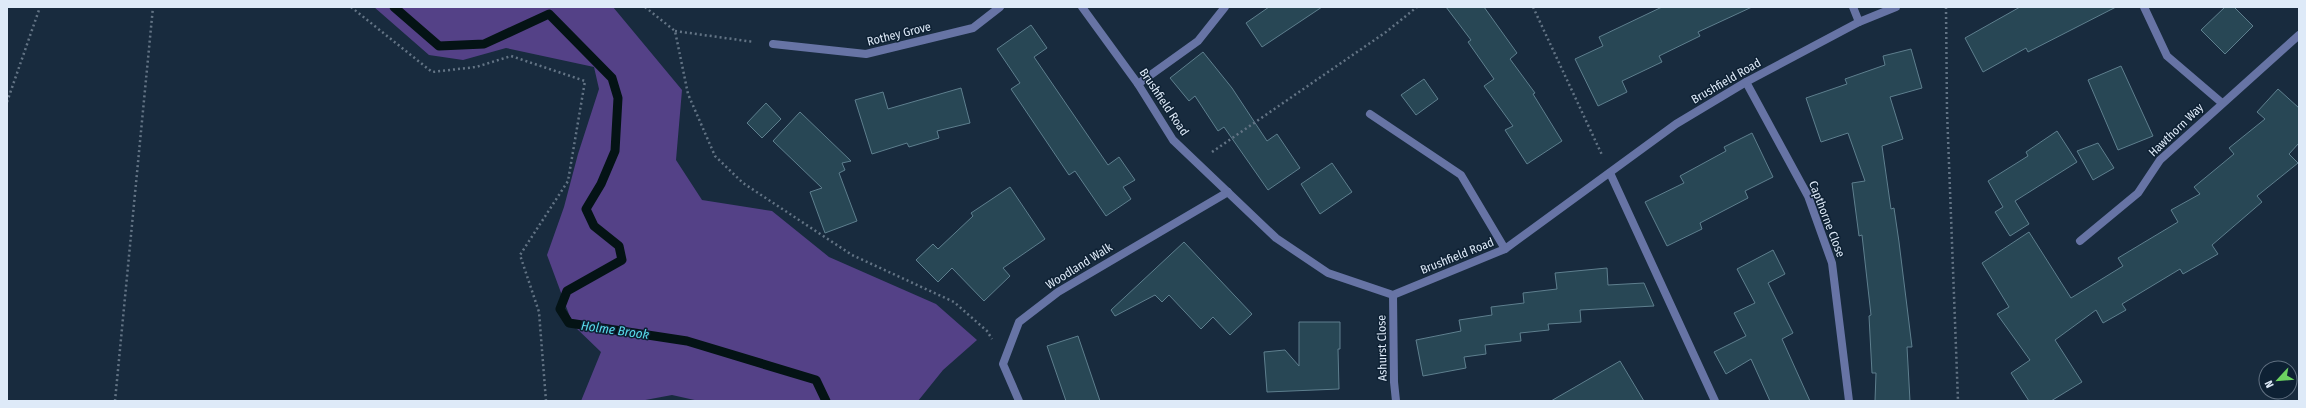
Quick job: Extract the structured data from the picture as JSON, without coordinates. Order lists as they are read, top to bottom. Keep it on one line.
{"streets":{"street":["Rothey Grove","Brushfield Road","Hawthorn Way","Capthorne Close","Woodland Walk","Ashurst Close"]},"crossings":[["Brushfield Road","Capthorne Close"],["Brushfield Road","Woodland Walk"],["Brushfield Road","Ashurst Close"]],"water":["Holme Brook"],"north":"bottom left"}
